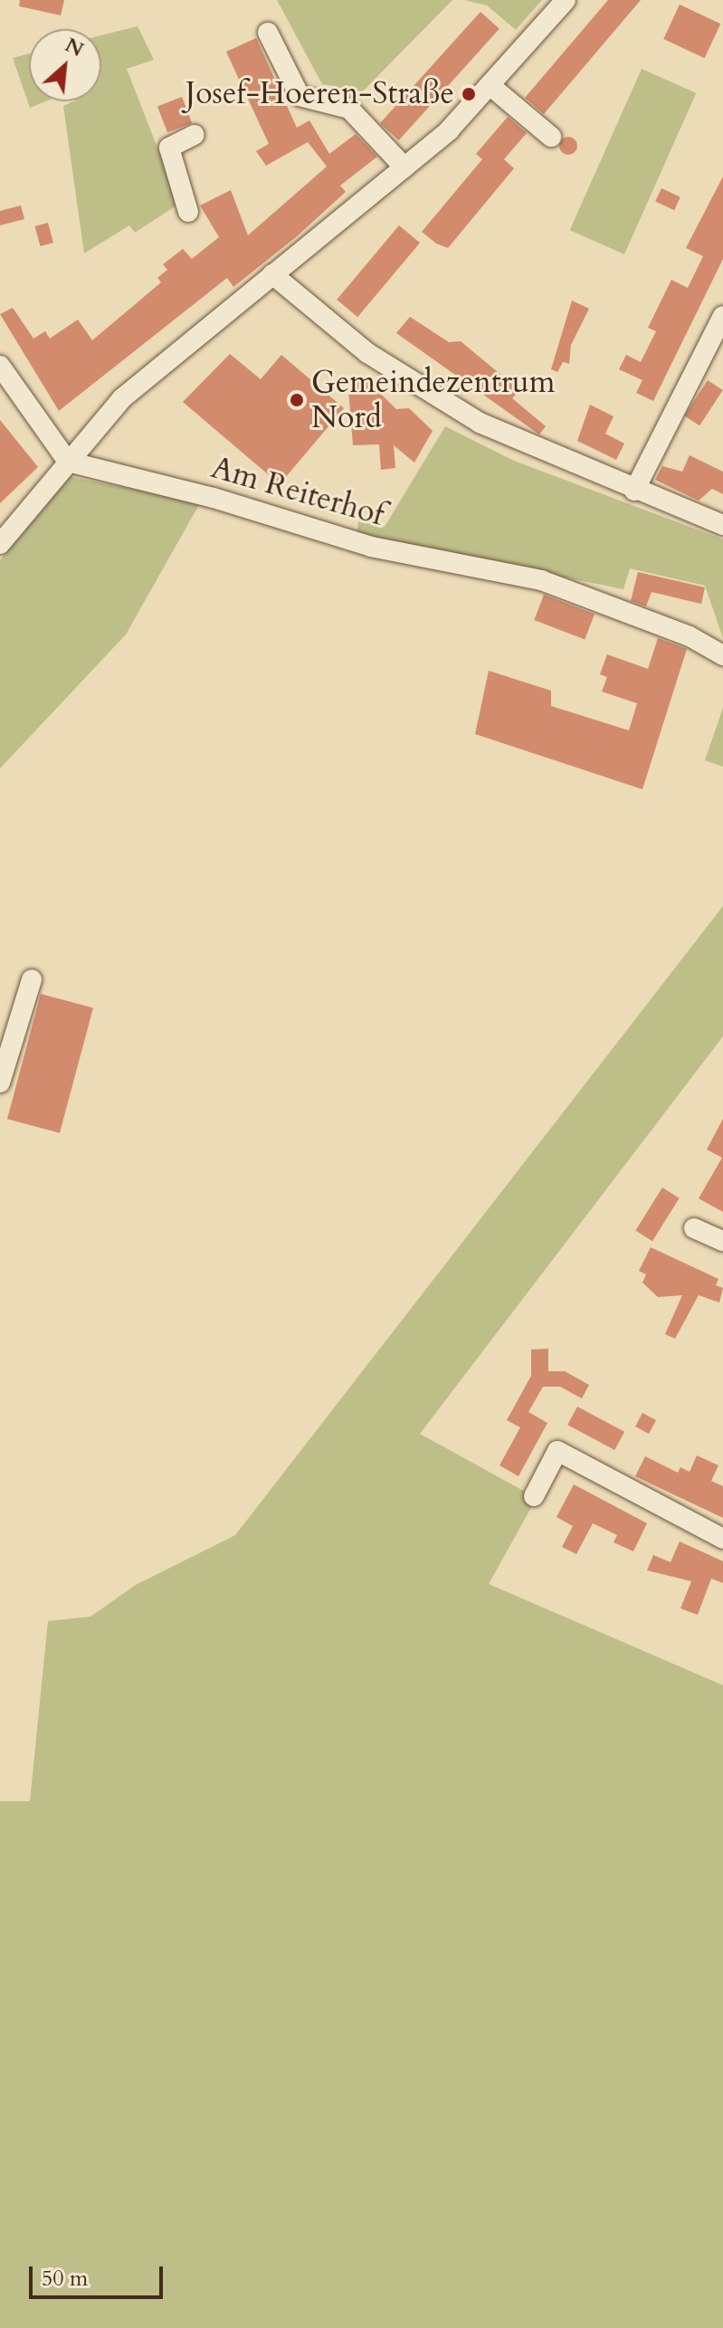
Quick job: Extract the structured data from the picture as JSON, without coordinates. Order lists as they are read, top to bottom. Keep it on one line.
{"streets":{"street":["Am Reiterhof"]},"places":["Josef-Hoeren-Straße","Gemeindezentrum Nord"],"scale_bar":"50 m","north":"top right"}
